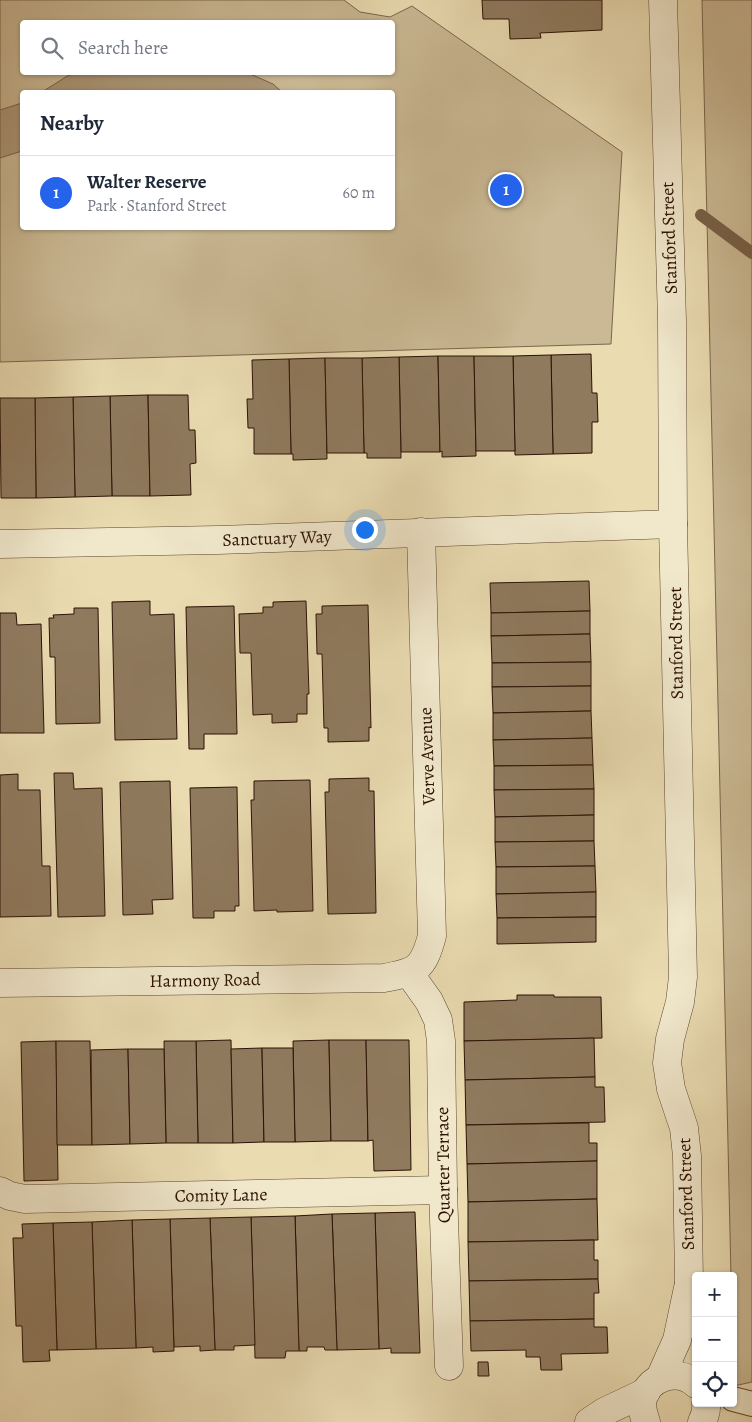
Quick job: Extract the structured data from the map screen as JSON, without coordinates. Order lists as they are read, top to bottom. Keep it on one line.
{"streets":{"street":["Stanford Street","Sanctuary Way","Verve Avenue","Harmony Road","Quarter Terrace","Comity Lane"]},"crossings":[["Stanford Street","Sanctuary Way"],["Sanctuary Way","Verve Avenue"],["Verve Avenue","Harmony Road"],["Verve Avenue","Quarter Terrace"],["Harmony Road","Quarter Terrace"],["Quarter Terrace","Comity Lane"]],"page":{"search":"Search here","heading":"Nearby","list":[{"mark":"1","name":"Walter Reserve","note":"Park · Stanford Street","value":"60 m"}],"pins":"1","map_buttons":["+","−"]}}
